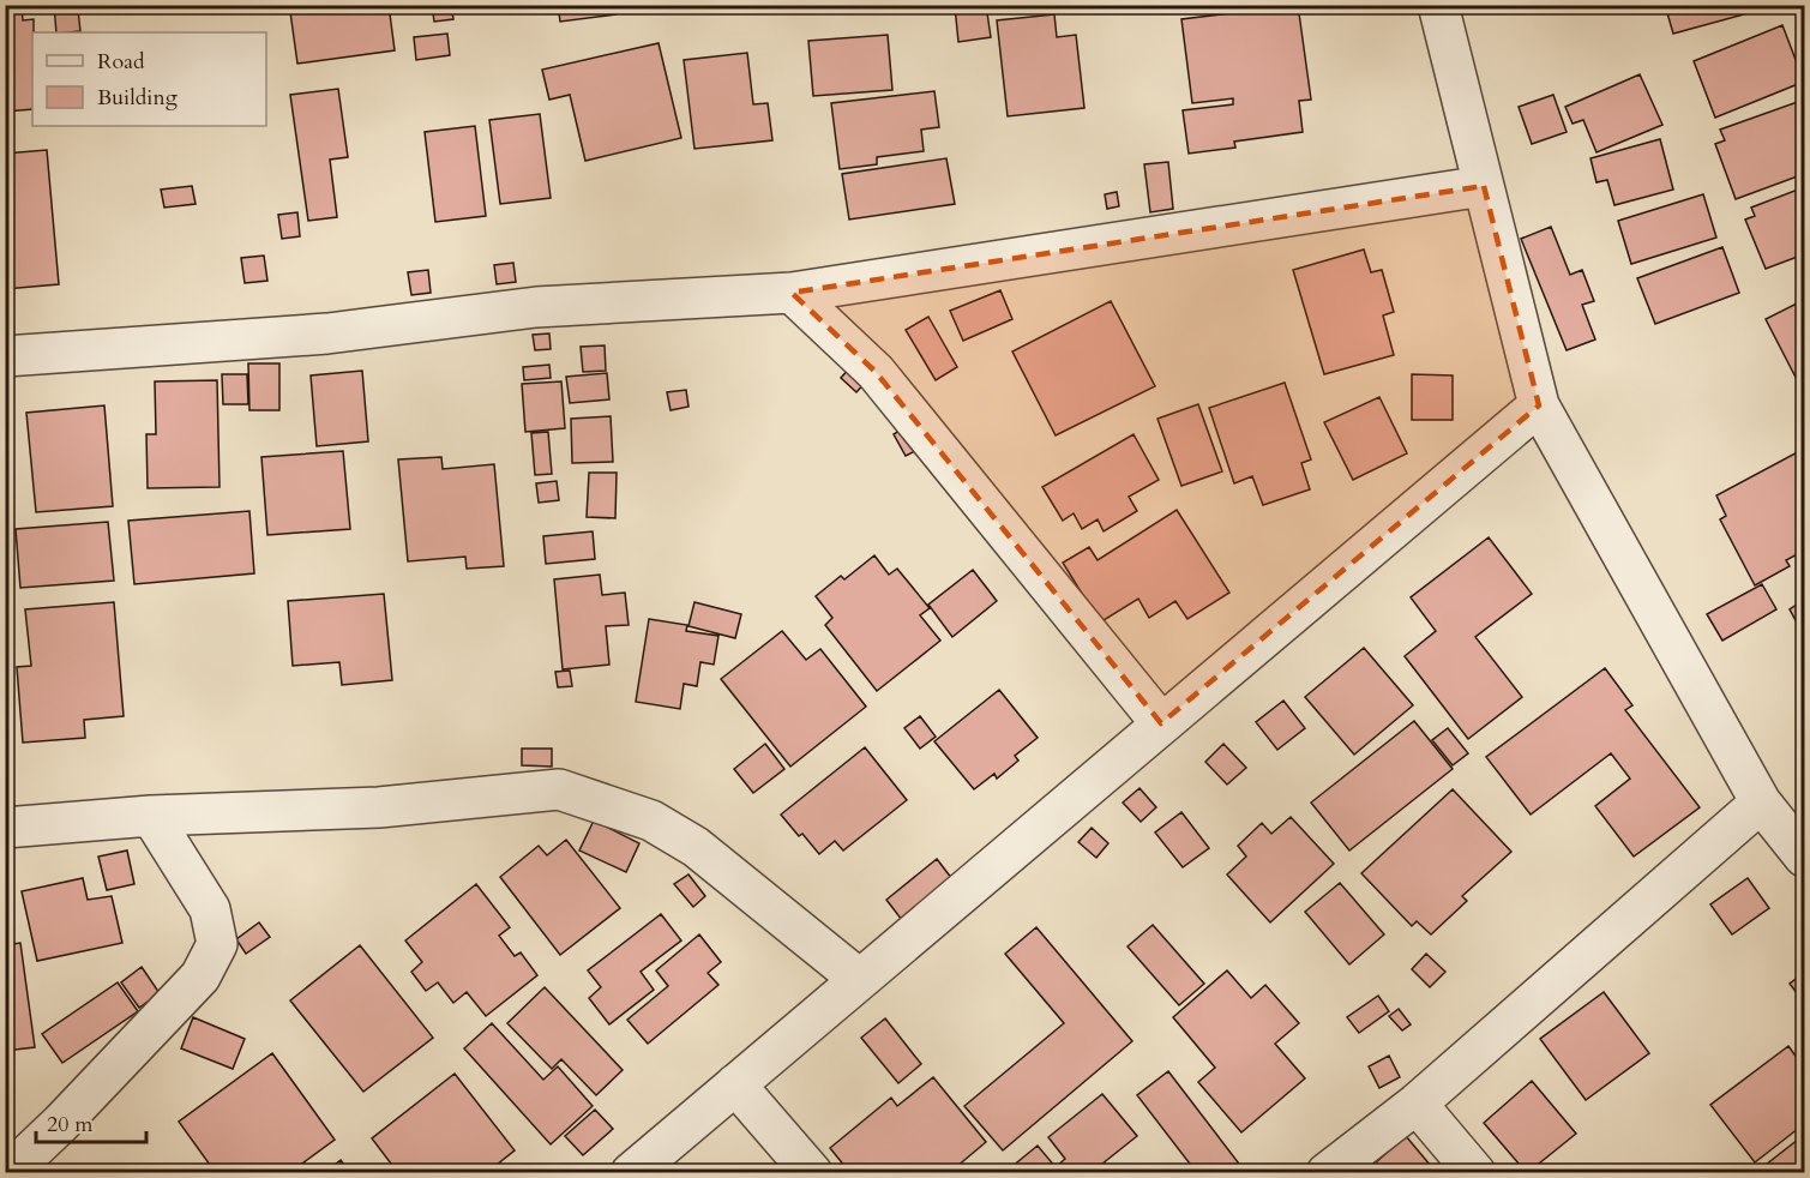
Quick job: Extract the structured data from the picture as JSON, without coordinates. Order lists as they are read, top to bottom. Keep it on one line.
{"legend":["Road","Building"],"scale_bar":"20 m"}
